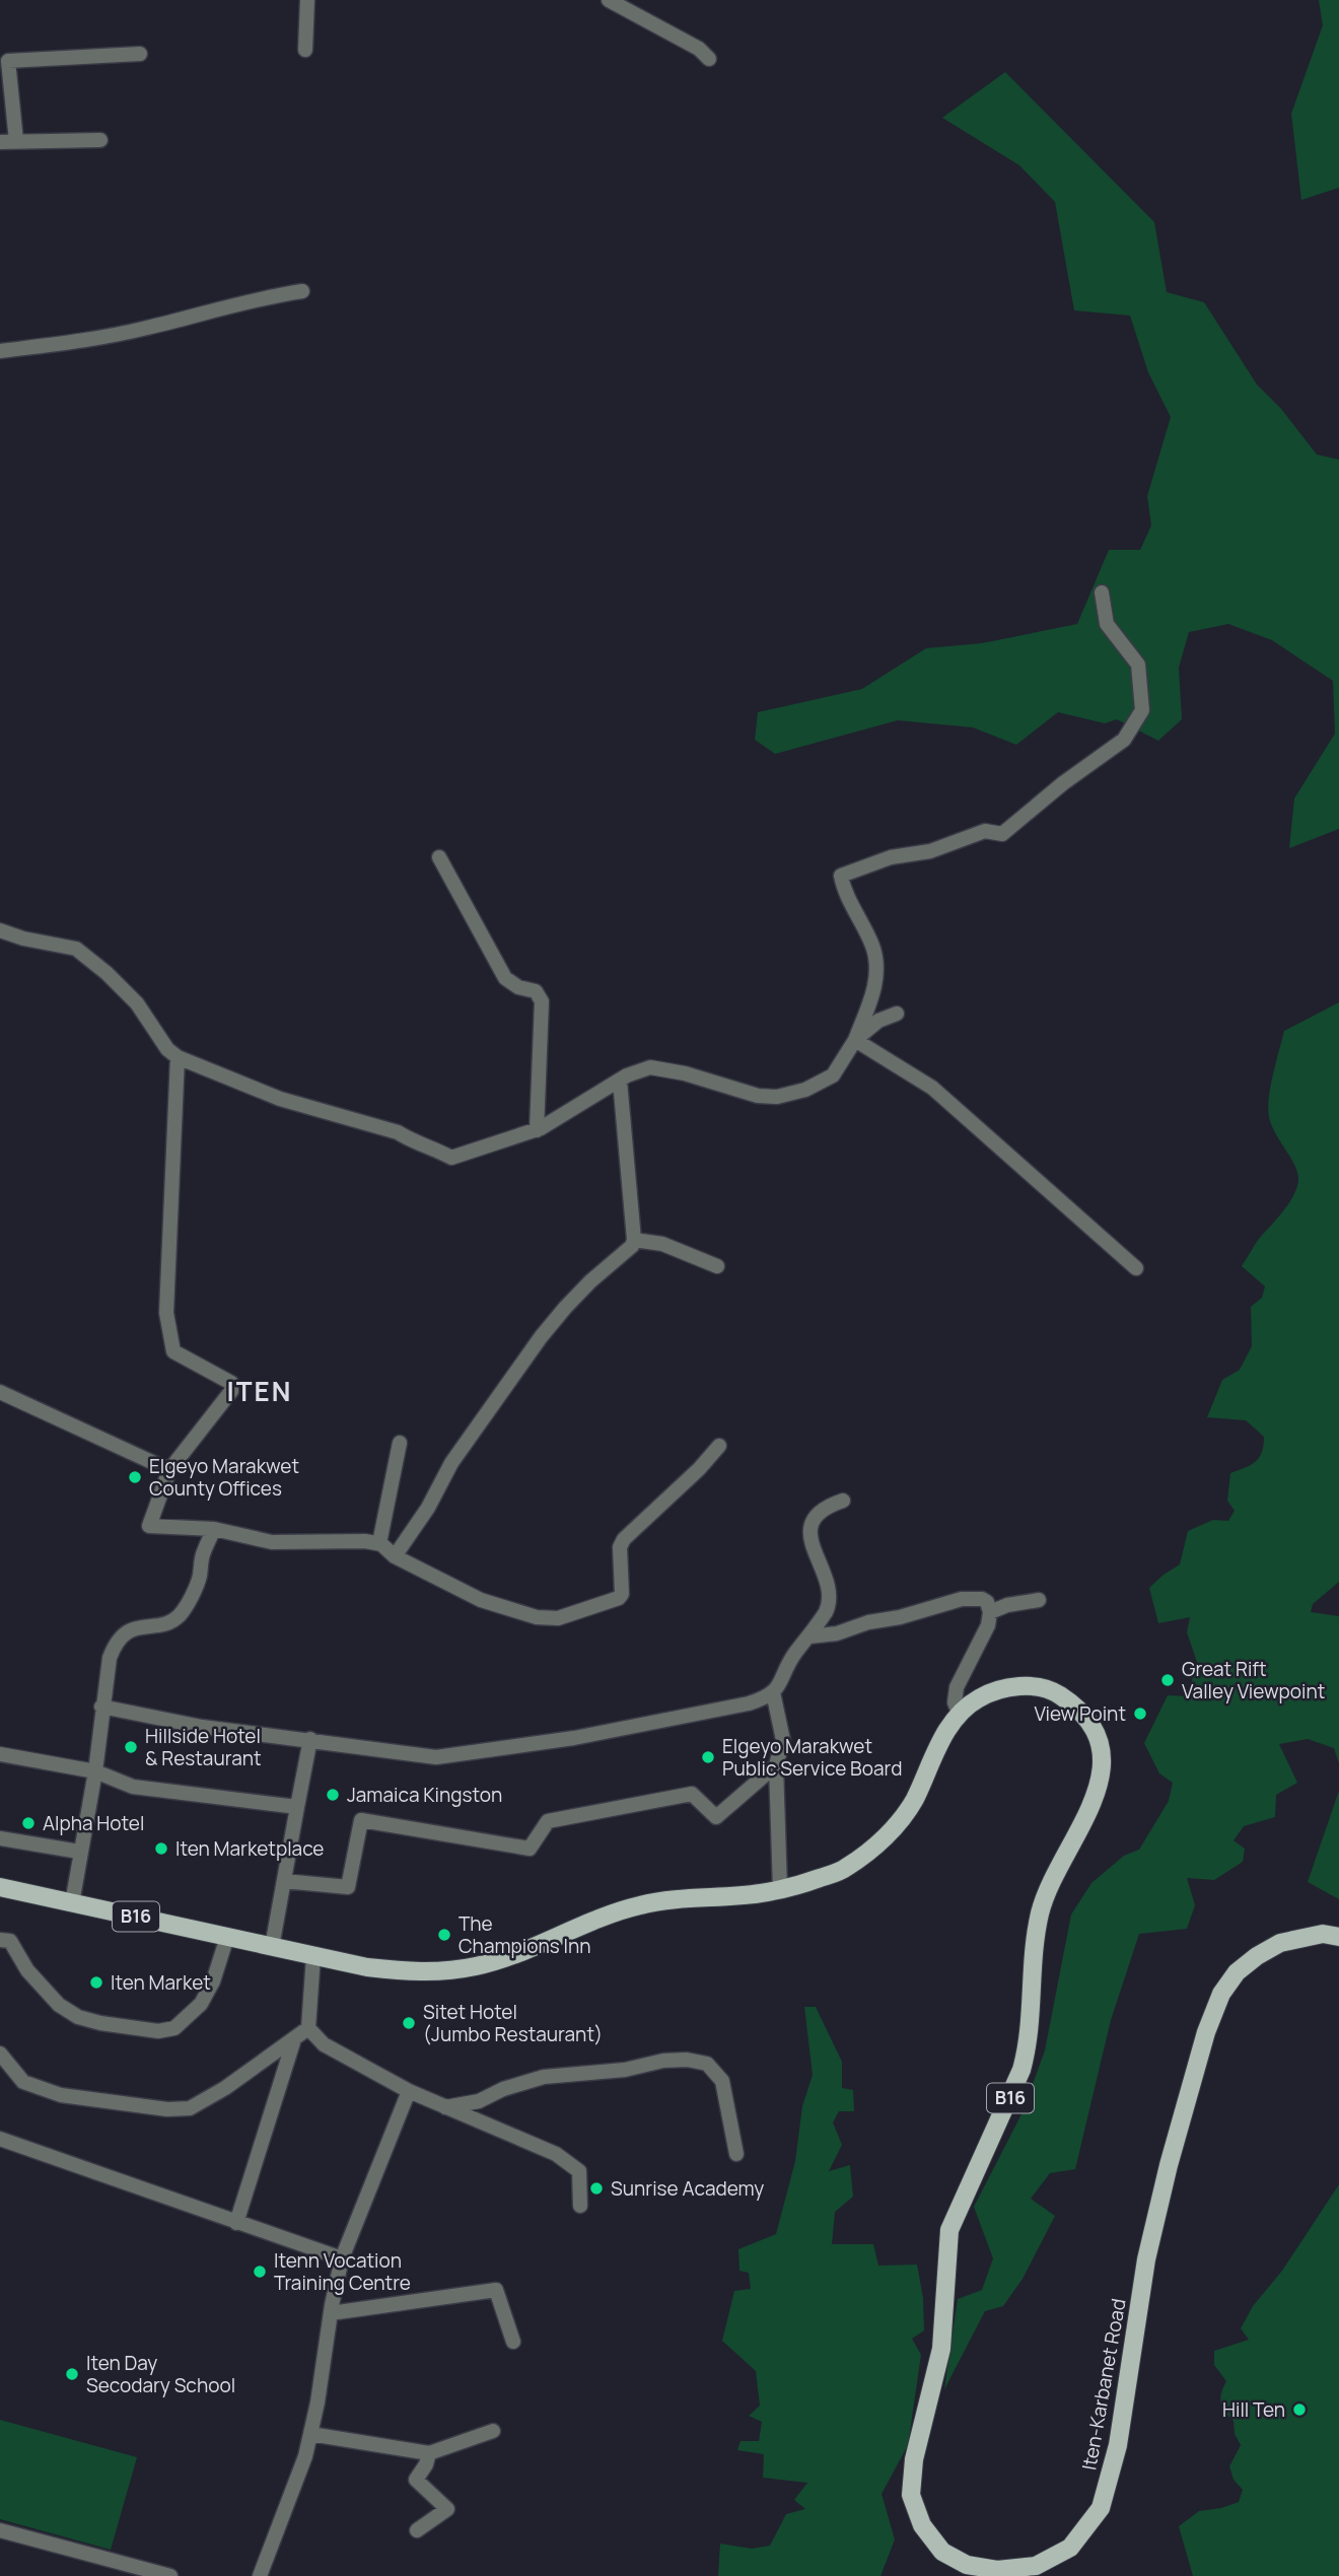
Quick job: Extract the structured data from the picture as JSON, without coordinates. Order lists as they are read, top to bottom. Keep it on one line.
{"streets":{"main road":["B16","Iten-Karbanet Road"]},"crossings":[["B16","Iten-Karbanet Road"]],"districts":["ITEN"],"places":["Elgeyo Marakwet County Offices","Great Rift Valley Viewpoint","View Point","Hillside Hotel & Restaurant","Elgeyo Marakwet Public Service Board","Jamaica Kingston","Alpha Hotel","Iten Marketplace","The Champions Inn","Iten Market","Sitet Hotel (Jumbo Restaurant)","Sunrise Academy","Itenn Vocation Training Centre","Iten Day Secodary School","Hill Ten"]}
